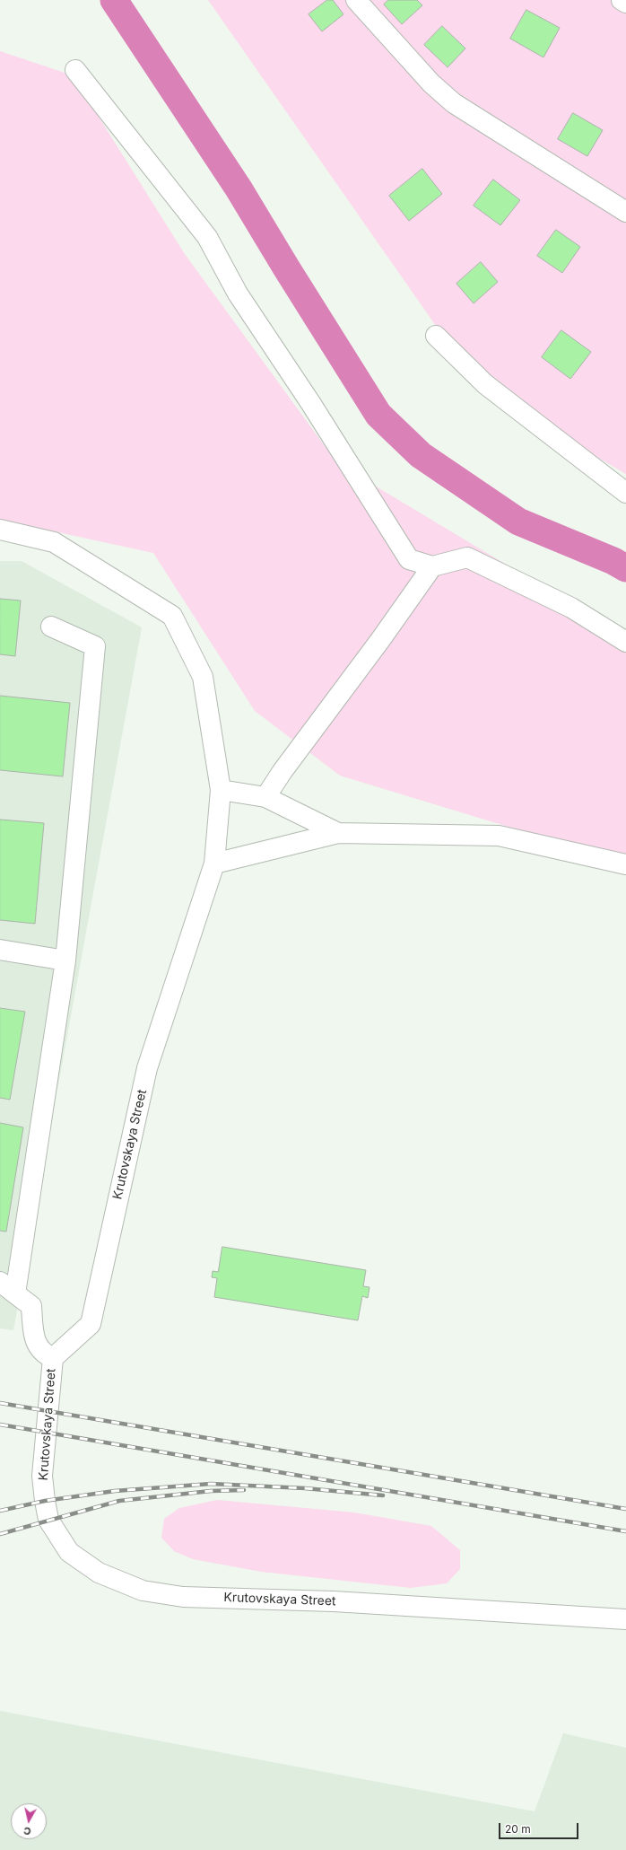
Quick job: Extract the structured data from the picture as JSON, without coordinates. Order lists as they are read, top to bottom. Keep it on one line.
{"streets":{"street":["Krutovskaya Street"]},"scale_bar":"20 m","north":"bottom"}
